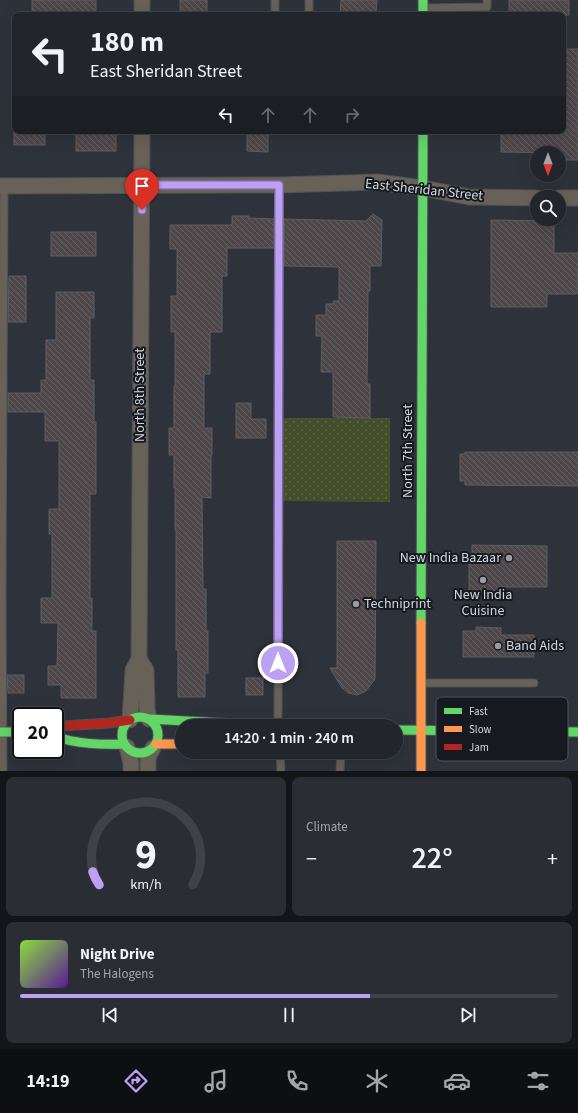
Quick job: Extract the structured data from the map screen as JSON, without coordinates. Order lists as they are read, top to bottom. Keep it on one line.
{"streets":{"main road":["North 7th Street"],"street":["East Sheridan Street","North 8th Street"]},"crossings":[["East Sheridan Street","North 8th Street"],["East Sheridan Street","North 7th Street"]],"places":["New India Bazaar","New India Cuisine","Techniprint","Band Aids"],"legend":["Fast","Slow","Jam"],"north":"bottom","page":{"turn":["180 m","East Sheridan Street"],"limit":"20","trip":"14:20 · 1 min · 240 m","tile":"Climate","heat":["−","22°","+"],"song":["Night Drive","The Halogens"],"tabs":"14:19","gauge":["9","km/h"]}}
